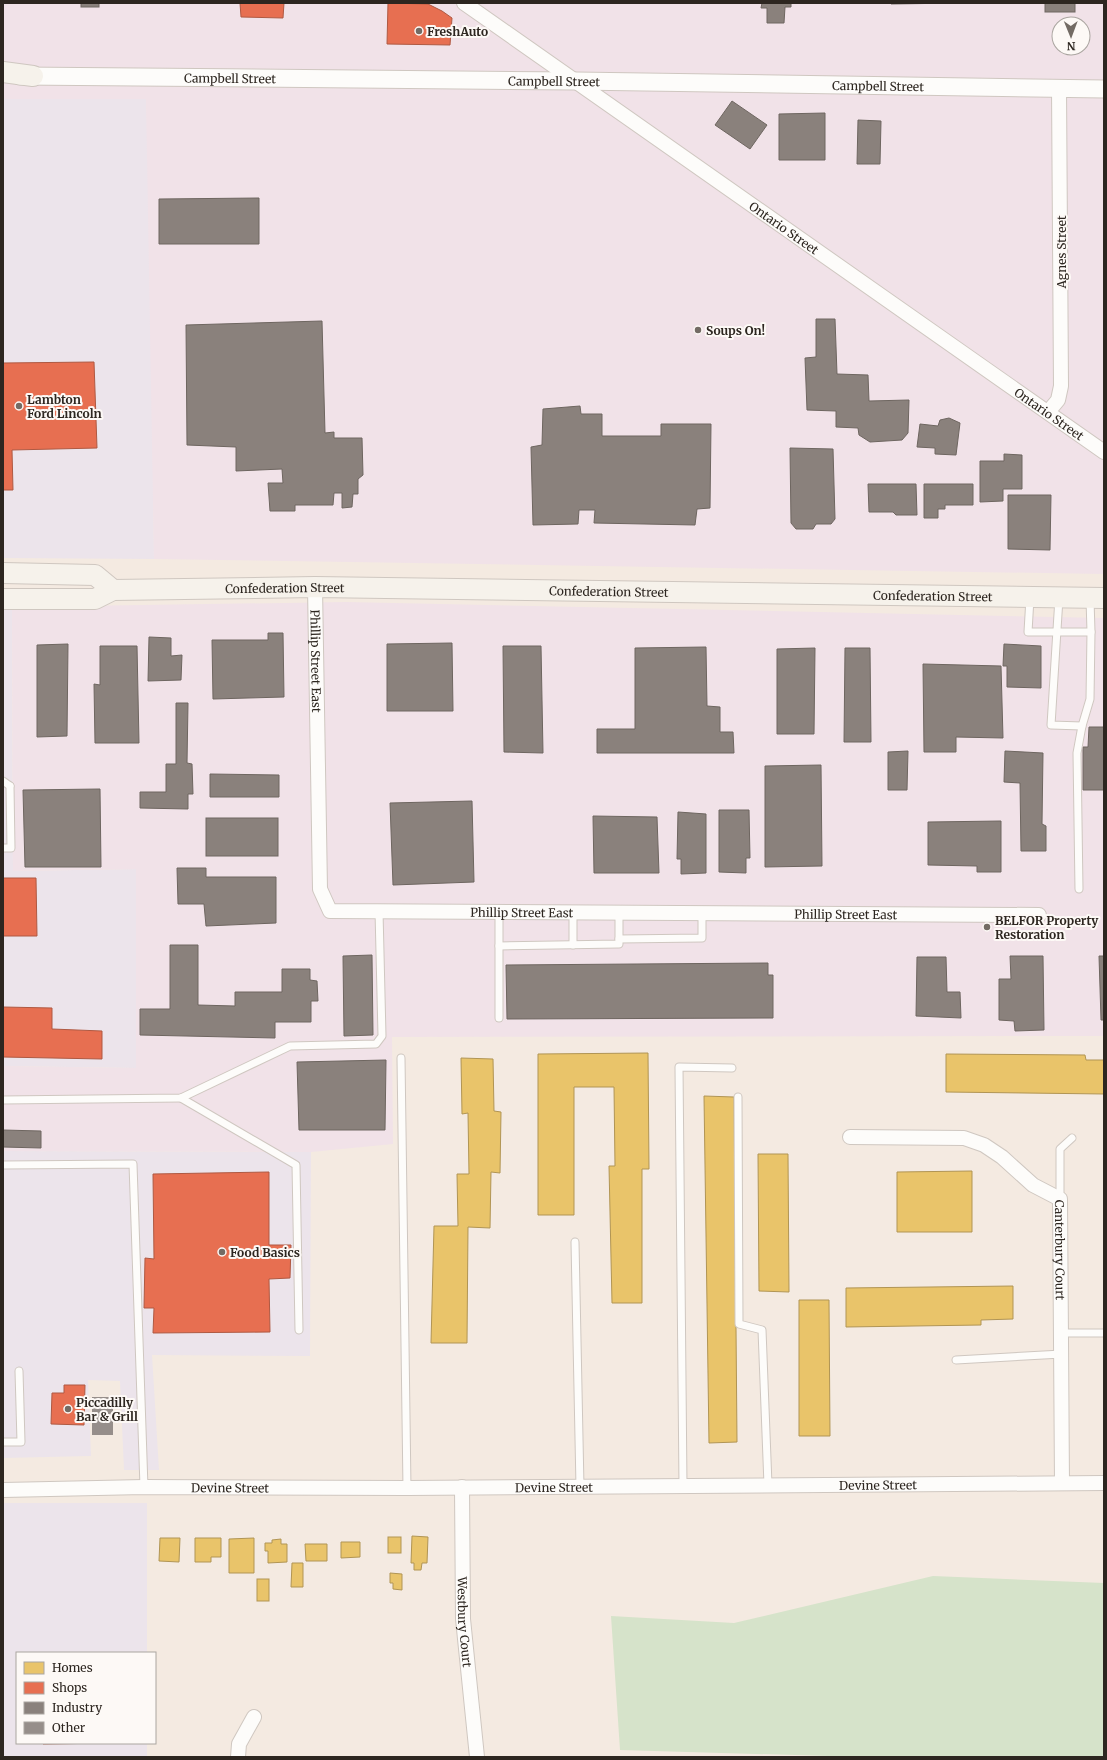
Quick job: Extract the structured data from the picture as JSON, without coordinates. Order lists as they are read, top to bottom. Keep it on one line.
{"streets":{"main road":["Confederation Street"],"street":["Campbell Street","Ontario Street","Agnes Street","Phillip Street East","Canterbury Court","Devine Street","Westbury Court"]},"crossings":[["Campbell Street","Ontario Street"],["Campbell Street","Agnes Street"],["Ontario Street","Agnes Street"],["Confederation Street","Phillip Street East"],["Canterbury Court","Devine Street"],["Devine Street","Westbury Court"]],"places":["FreshAuto","Soups On!","Lambton Ford Lincoln","BELFOR Property Restoration","Food Basics","Piccadilly Bar & Grill"],"legend":["Homes","Shops","Industry","Other"],"north":"bottom"}
